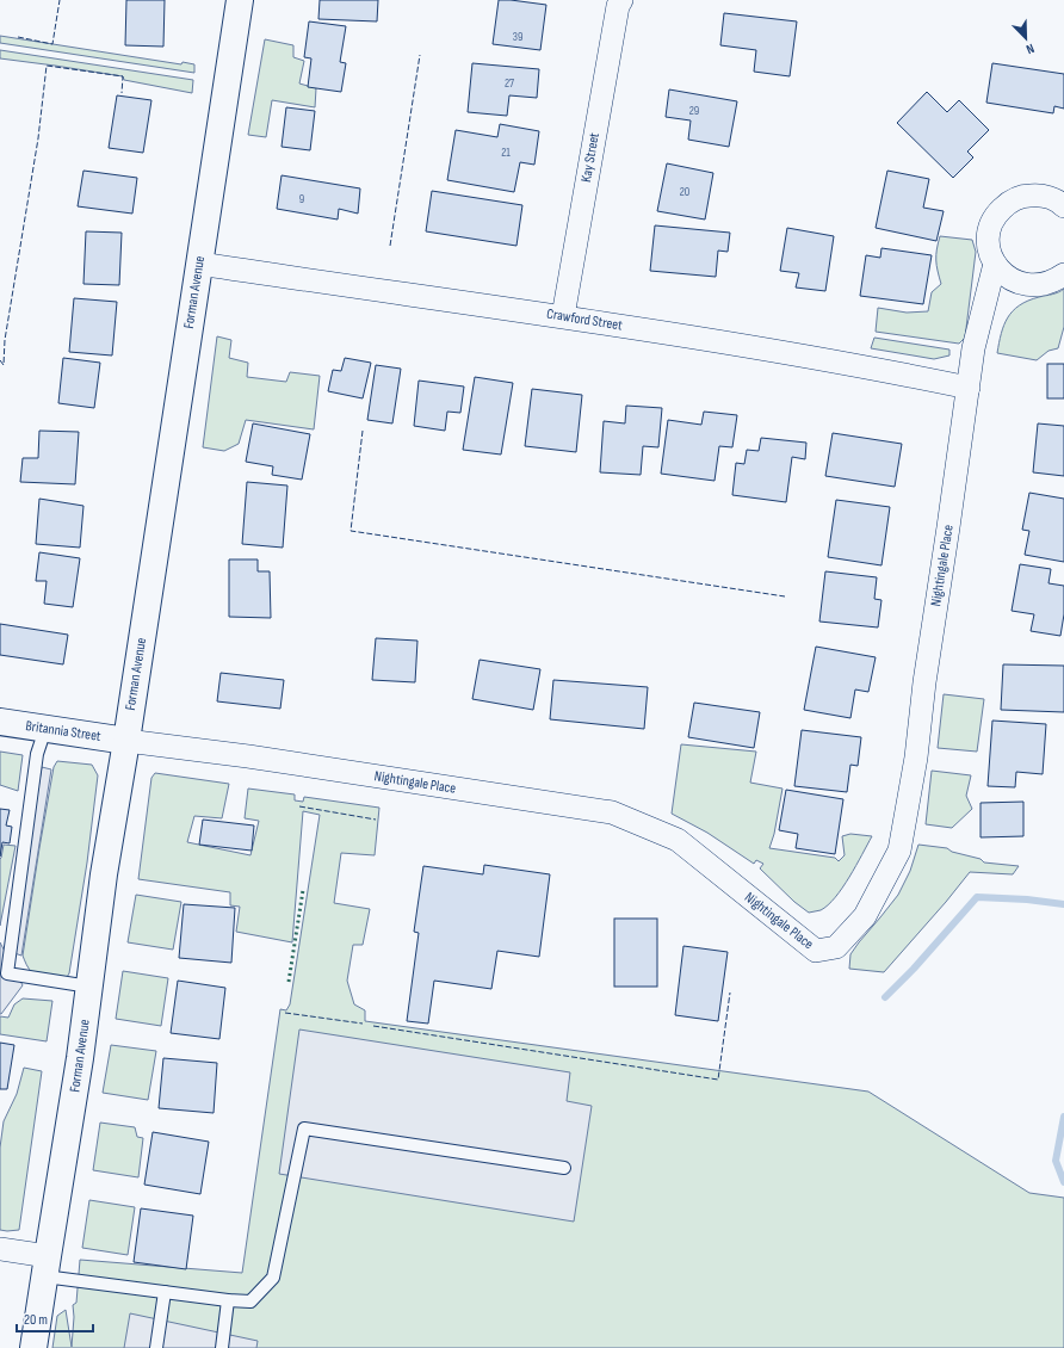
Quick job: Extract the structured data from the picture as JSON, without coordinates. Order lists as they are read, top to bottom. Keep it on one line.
{"streets":{"street":["Kay Street","Forman Avenue","Crawford Street","Nightingale Place","Britannia Street"]},"crossings":[["Kay Street","Crawford Street"],["Forman Avenue","Crawford Street"],["Forman Avenue","Nightingale Place"],["Forman Avenue","Britannia Street"],["Crawford Street","Nightingale Place"],["Nightingale Place","Britannia Street"]],"house_numbers":["39","27","29","21","20","9"],"scale_bar":"20 m","north":"bottom right"}
